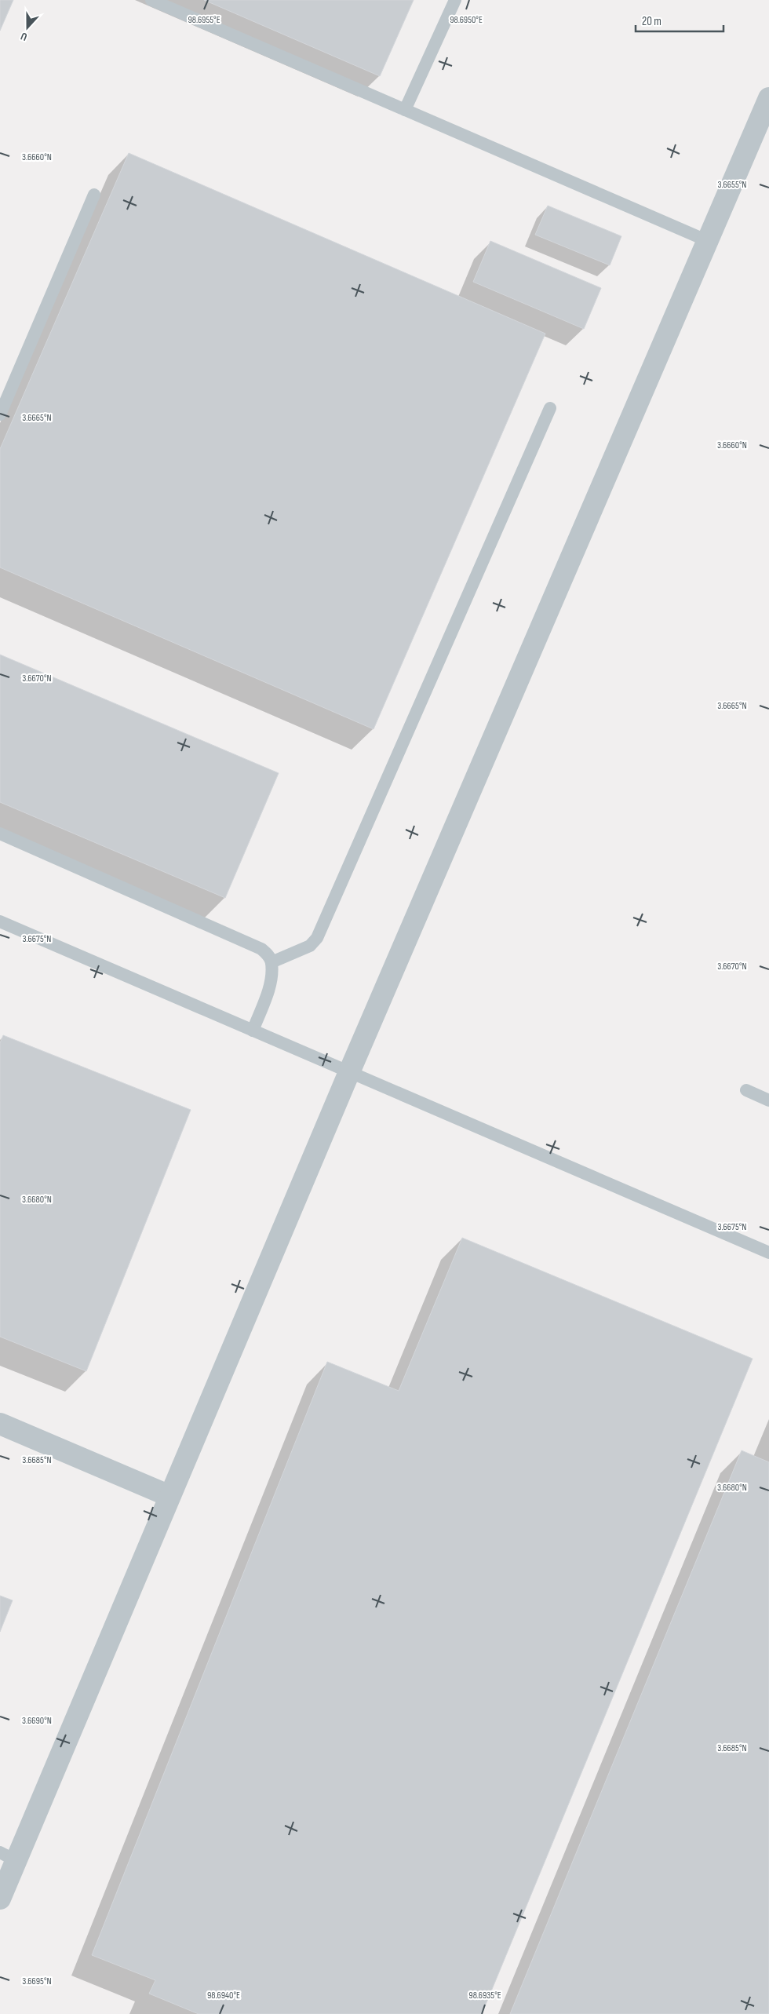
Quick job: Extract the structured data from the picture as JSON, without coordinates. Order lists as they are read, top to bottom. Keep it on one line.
{"scale_bar":"20 m","north":"bottom","coordinates":["98.6955°E","98.6950°E","3.6660°N","3.6655°N","3.6665°N","3.6670°N","3.6675°N","3.6680°N","3.6685°N","3.6690°N","3.6695°N","98.6940°E","98.6935°E"]}
